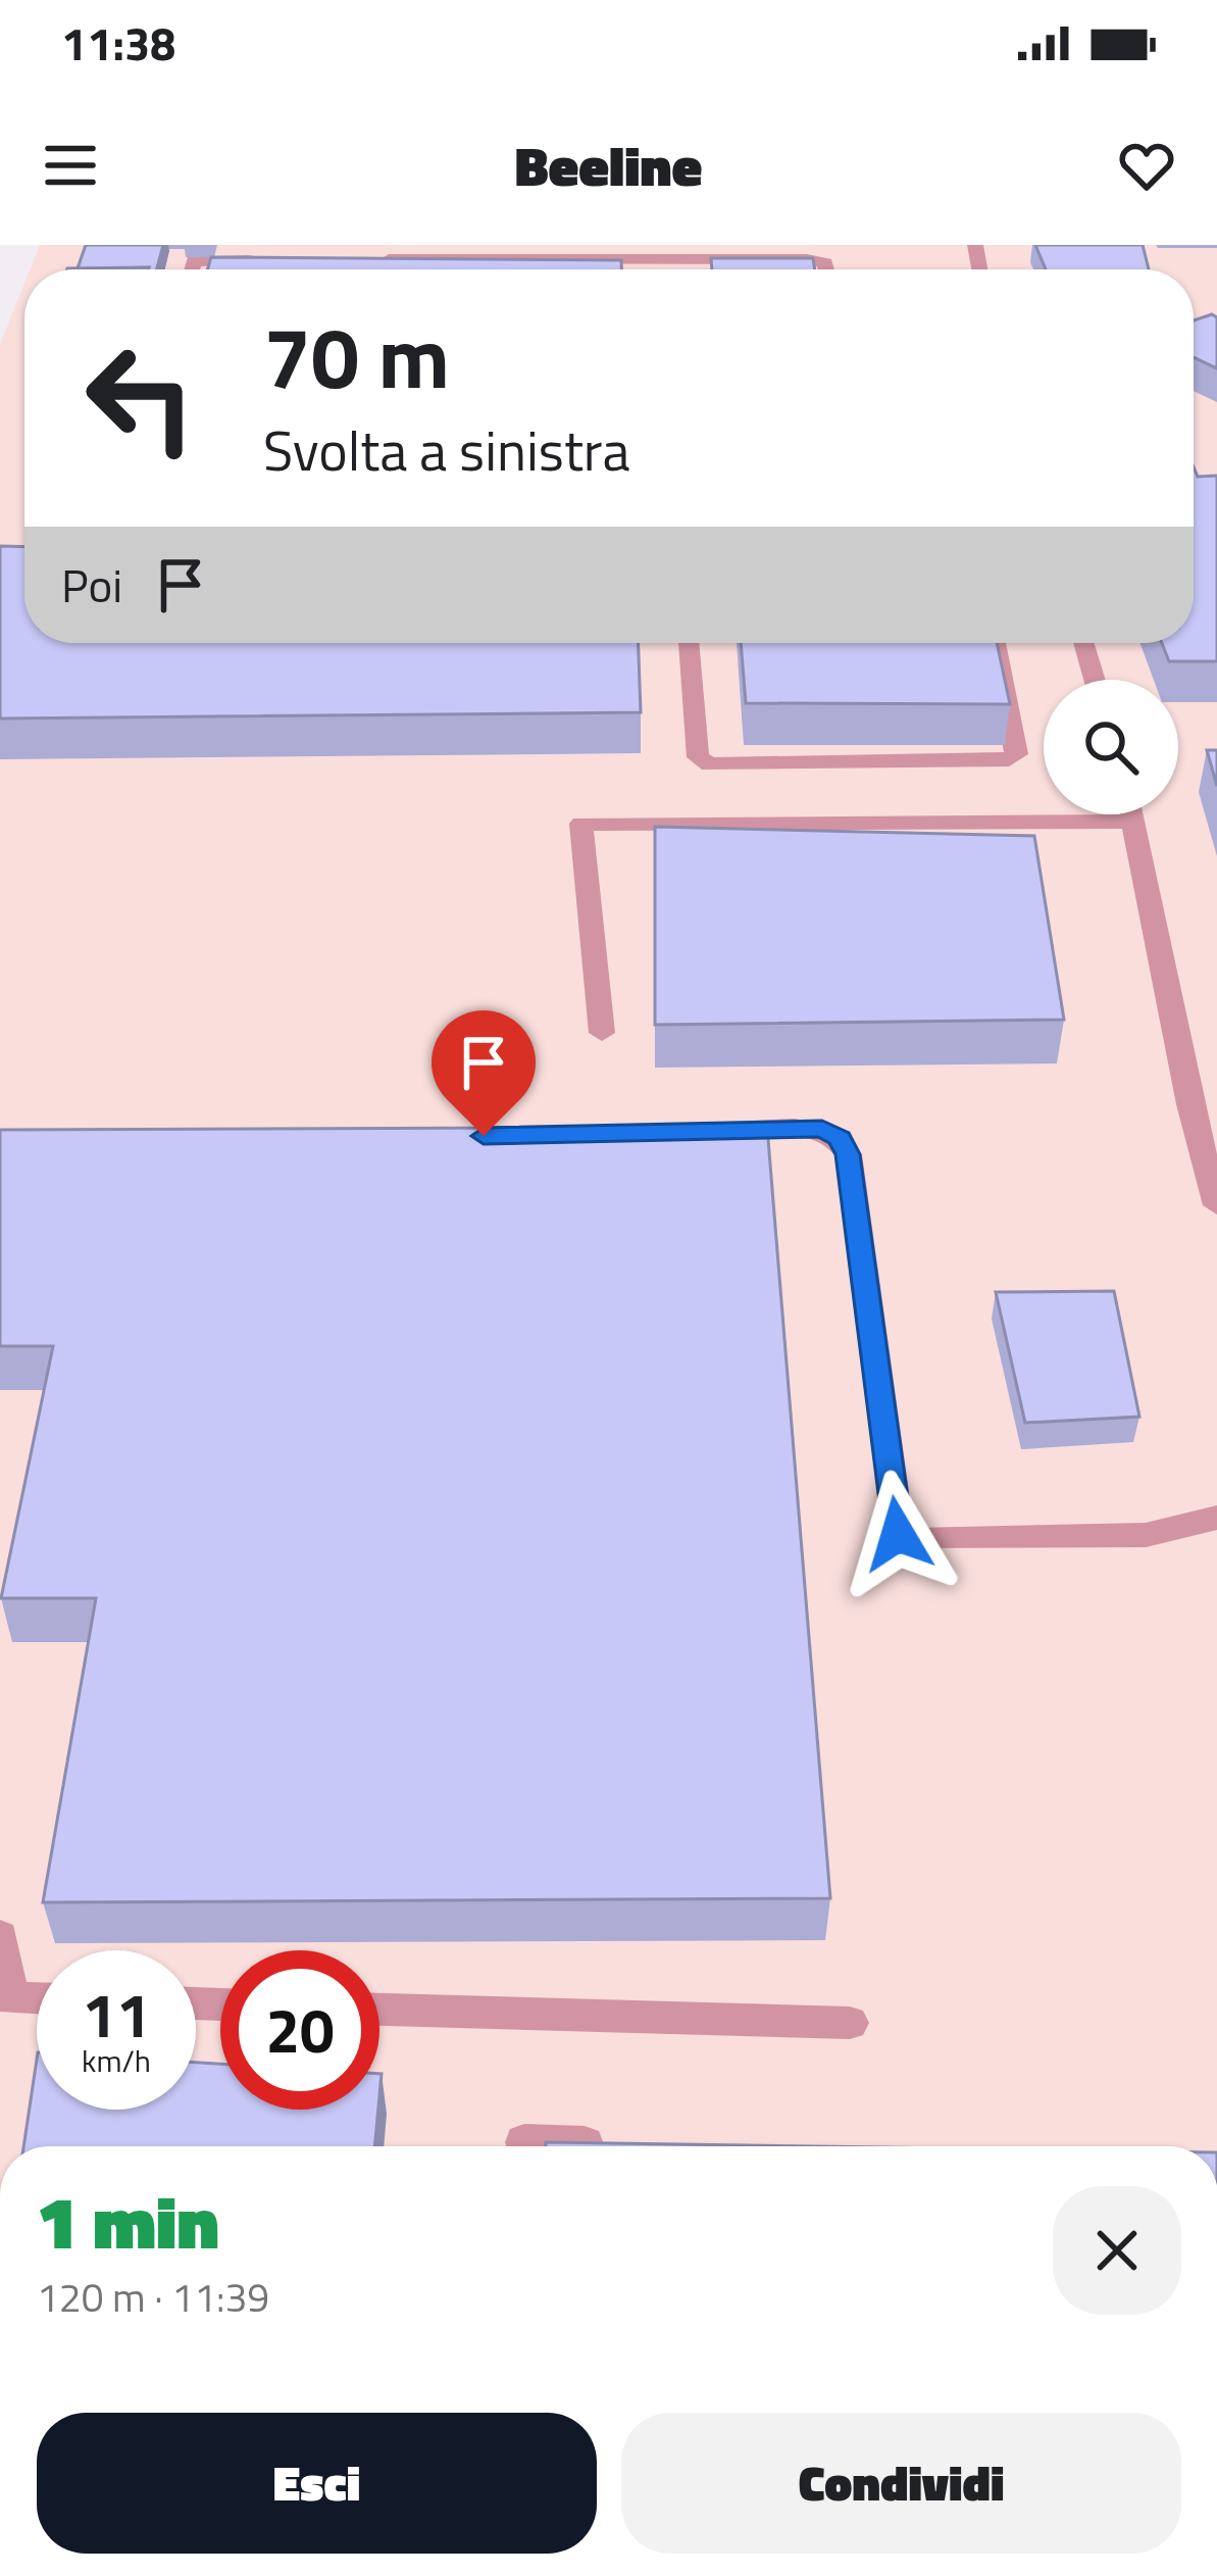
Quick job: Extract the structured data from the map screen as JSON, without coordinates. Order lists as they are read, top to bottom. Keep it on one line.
{"page":{"status":"11:38","header":"Beeline","turn":["70 m","Svolta a sinistra"],"then":"Poi","speed":"11 km/h","limit":"20","heading":["1 min","120 m · 11:39"],"buttons":["Esci","Condividi"]}}
